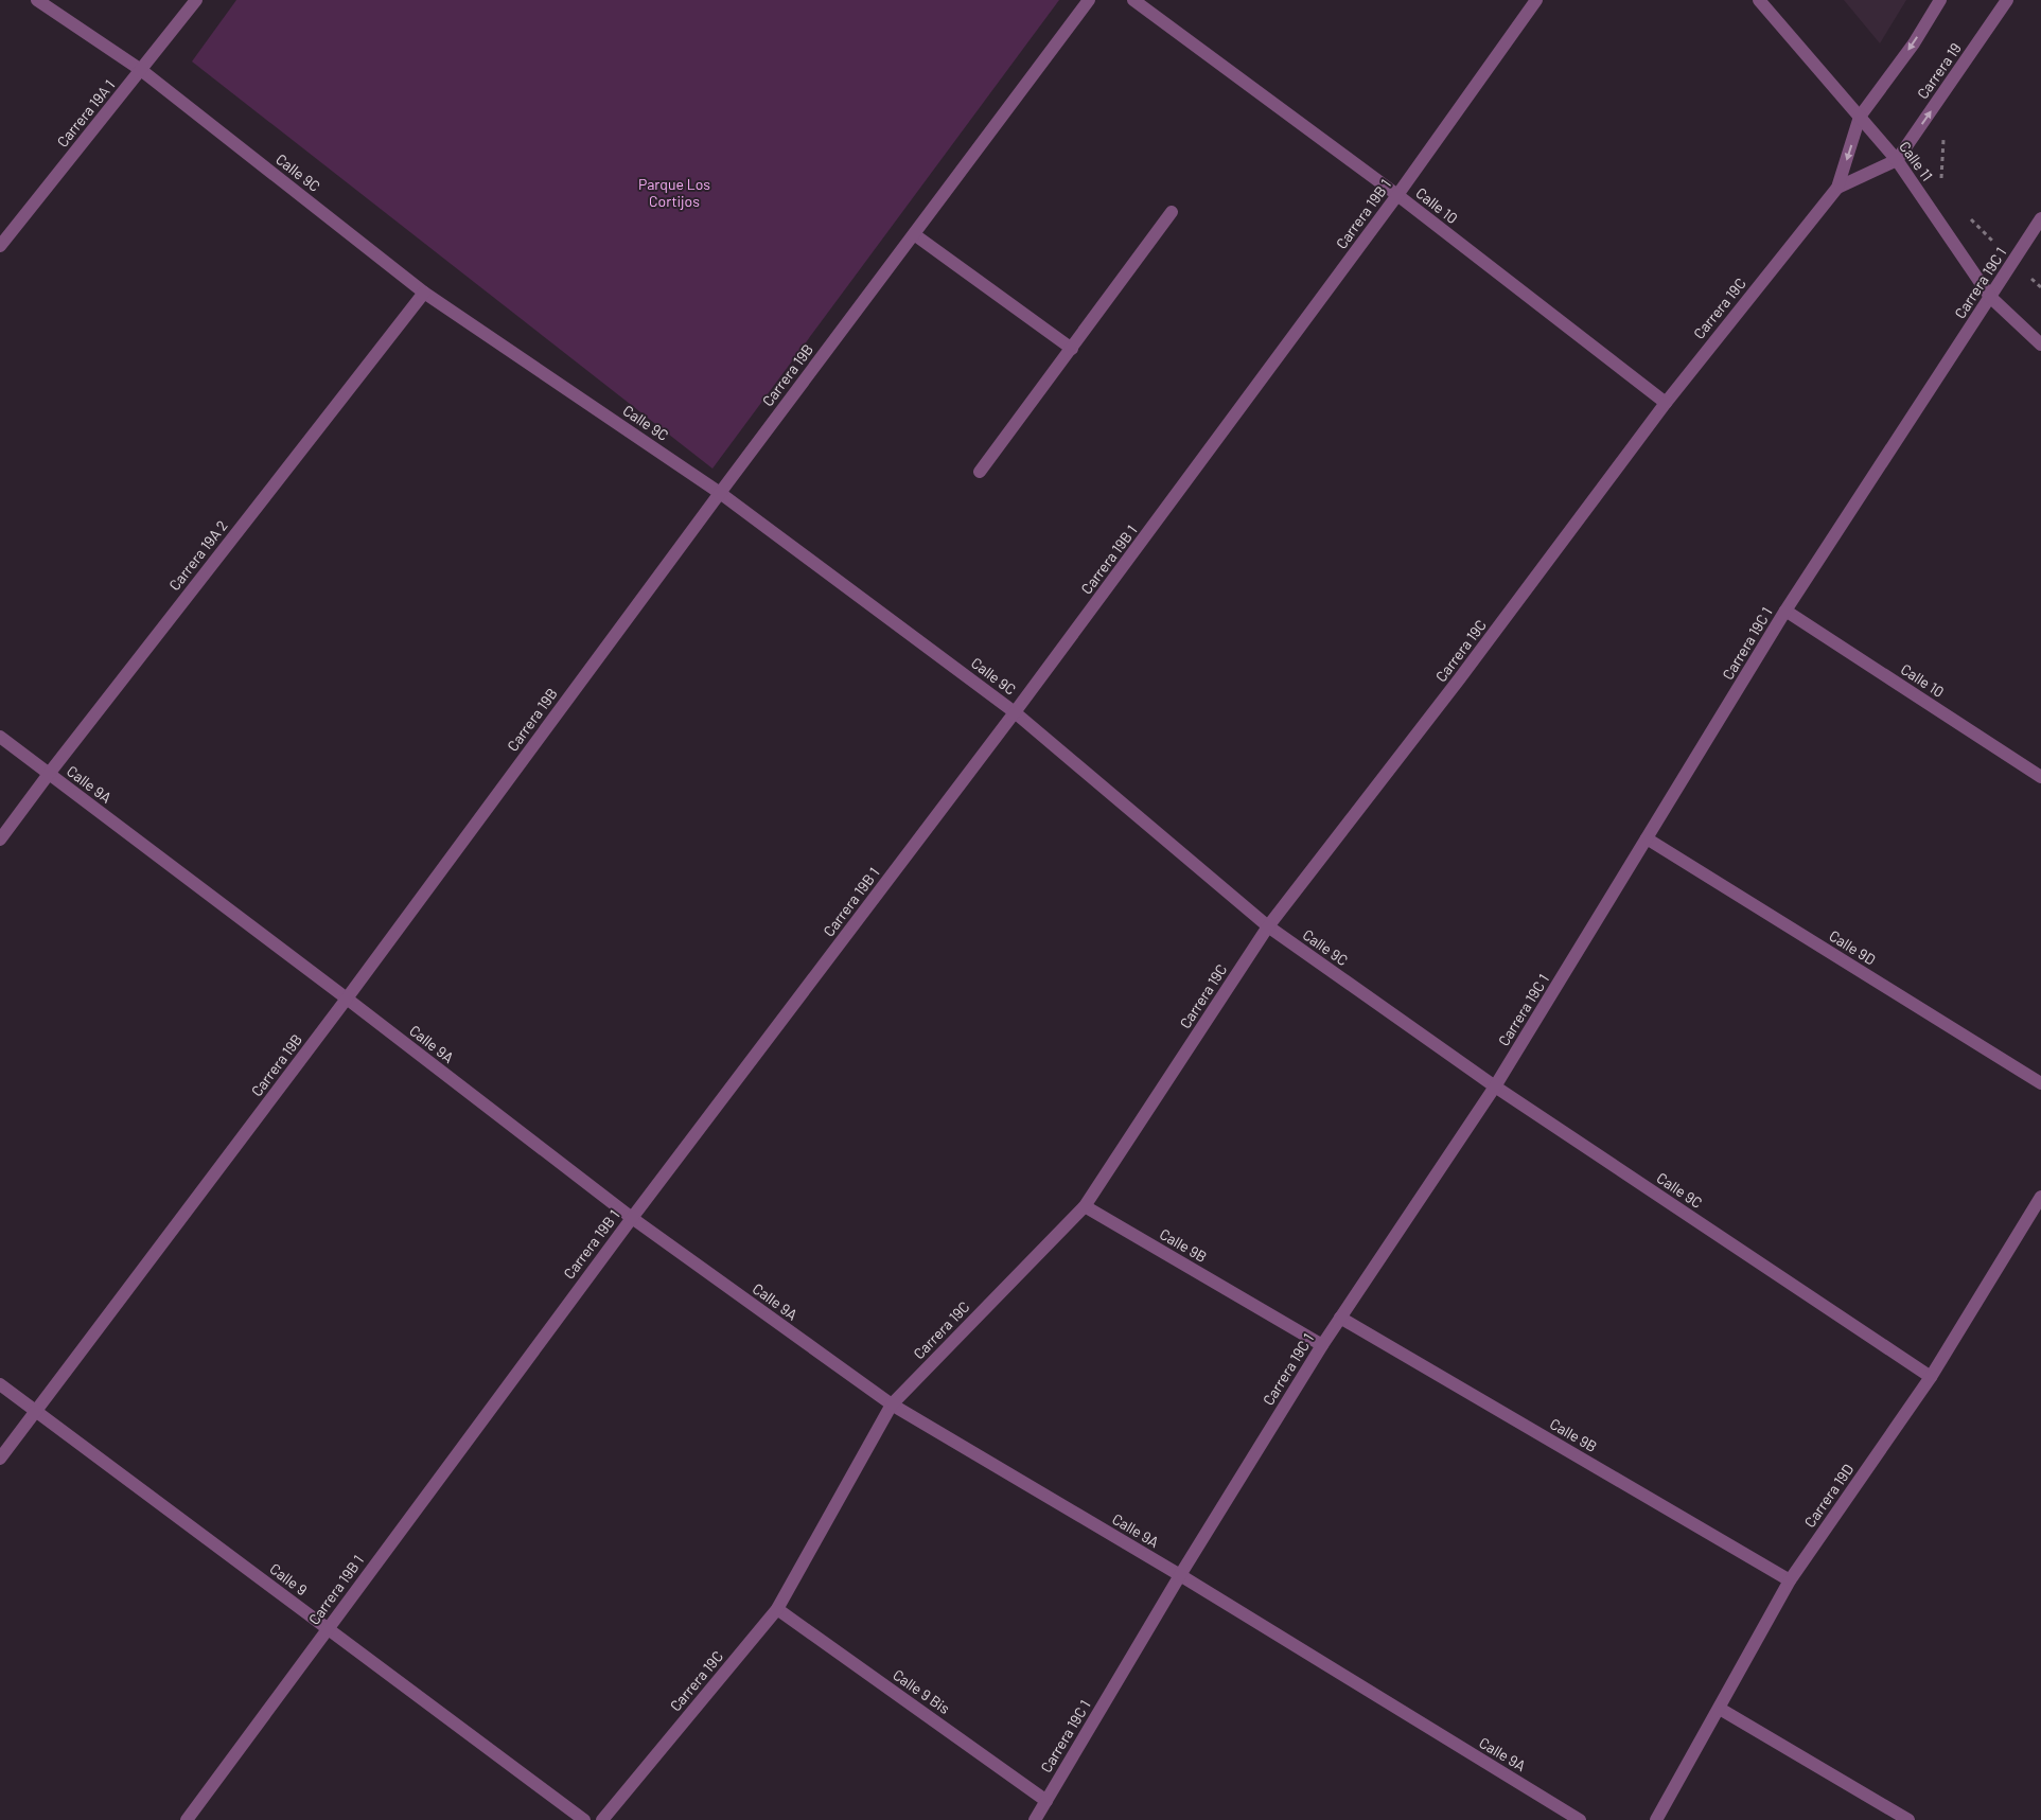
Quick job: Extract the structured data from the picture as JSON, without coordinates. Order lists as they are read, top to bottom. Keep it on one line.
{"streets":{"street":["Carrera 19","Carrera 19A 1","Calle 11","Calle 9C","Calle 10","Carrera 19B 1","Carrera 19C 1","Carrera 19C","Carrera 19B","Carrera 19A 2","Calle 9A","Calle 9D","Calle 9B","Carrera 19D","Calle 9","Calle 9 Bis"]},"crossings":[["Carrera 19","Calle 11"],["Carrera 19","Carrera 19C"],["Carrera 19A 1","Calle 9C"],["Calle 11","Carrera 19C 1"],["Calle 11","Carrera 19C"],["Calle 9C","Carrera 19B 1"],["Calle 9C","Carrera 19C 1"],["Calle 9C","Carrera 19C"],["Calle 9C","Carrera 19B"],["Calle 9C","Carrera 19A 2"],["Calle 9C","Carrera 19D"],["Calle 10","Carrera 19B 1"],["Calle 10","Carrera 19C 1"],["Calle 10","Carrera 19C"],["Carrera 19B 1","Calle 9A"],["Carrera 19B 1","Calle 9"],["Carrera 19C 1","Calle 9A"],["Carrera 19C 1","Calle 9D"],["Carrera 19C 1","Calle 9B"],["Carrera 19C 1","Calle 9 Bis"],["Carrera 19C","Calle 9A"],["Carrera 19C","Calle 9B"],["Carrera 19C","Calle 9 Bis"],["Carrera 19B","Calle 9A"],["Carrera 19B","Calle 9"],["Carrera 19A 2","Calle 9A"],["Calle 9B","Carrera 19D"]],"one_way":["Carrera 19"],"parks":["Parque Los Cortijos"]}
